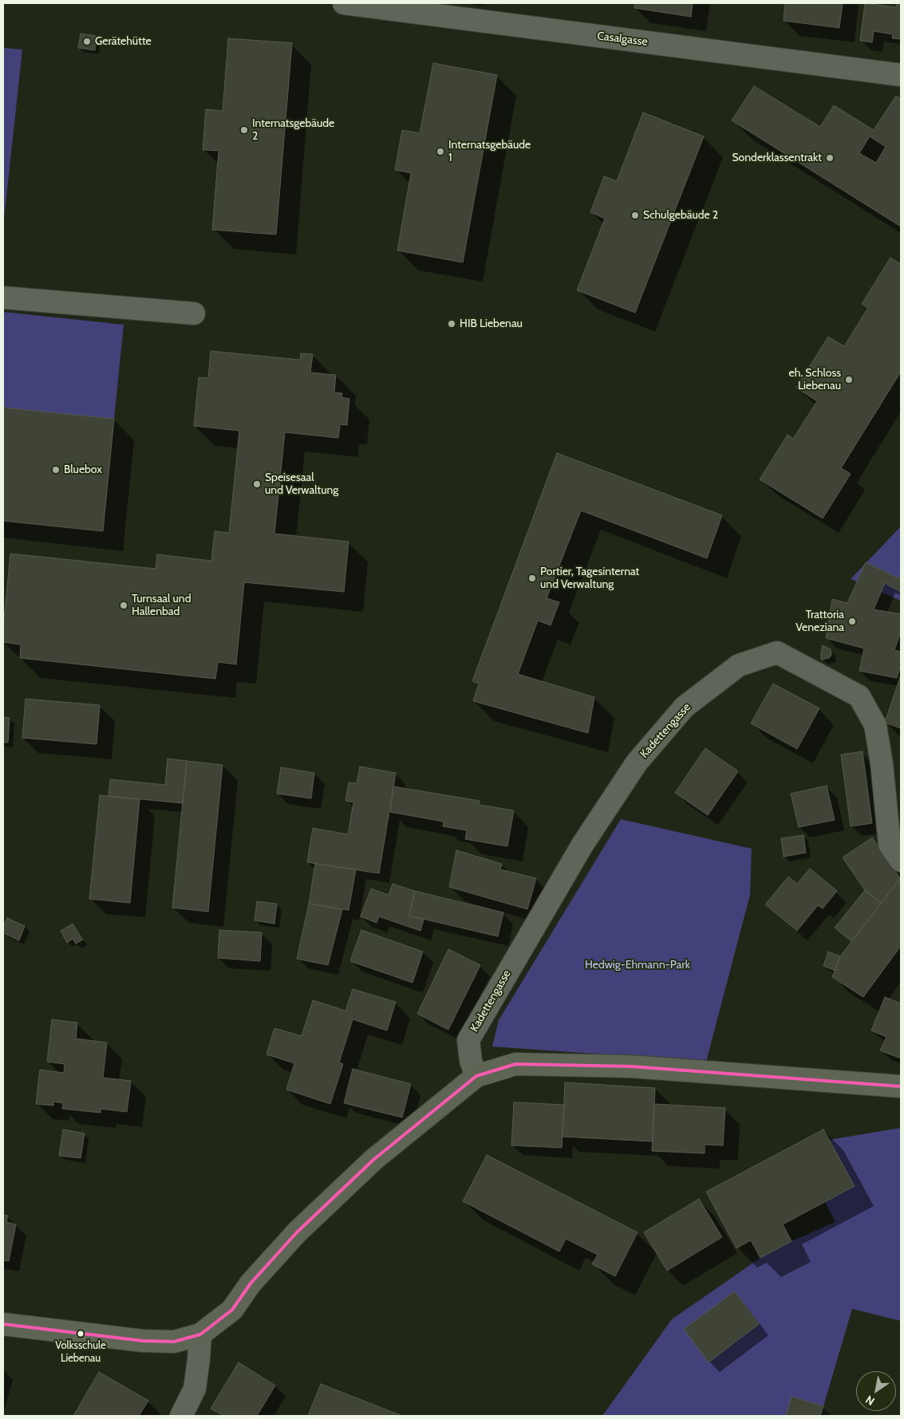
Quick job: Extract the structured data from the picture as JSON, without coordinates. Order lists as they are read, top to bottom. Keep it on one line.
{"streets":{"street":["Casalgasse","Kadettengasse"]},"parks":["Hedwig-Ehmann-Park"],"places":["Gerätehütte","Internatsgebäude 2","Internatsgebäude 1","Sonderklassentrakt","Schulgebäude 2","HIB Liebenau","eh. Schloss Liebenau","Bluebox","Speisesaal und Verwaltung","Portier, Tagesinternat und Verwaltung","Turnsaal und Hallenbad","Trattoria Veneziana","Volksschule Liebenau"],"north":"bottom left"}
